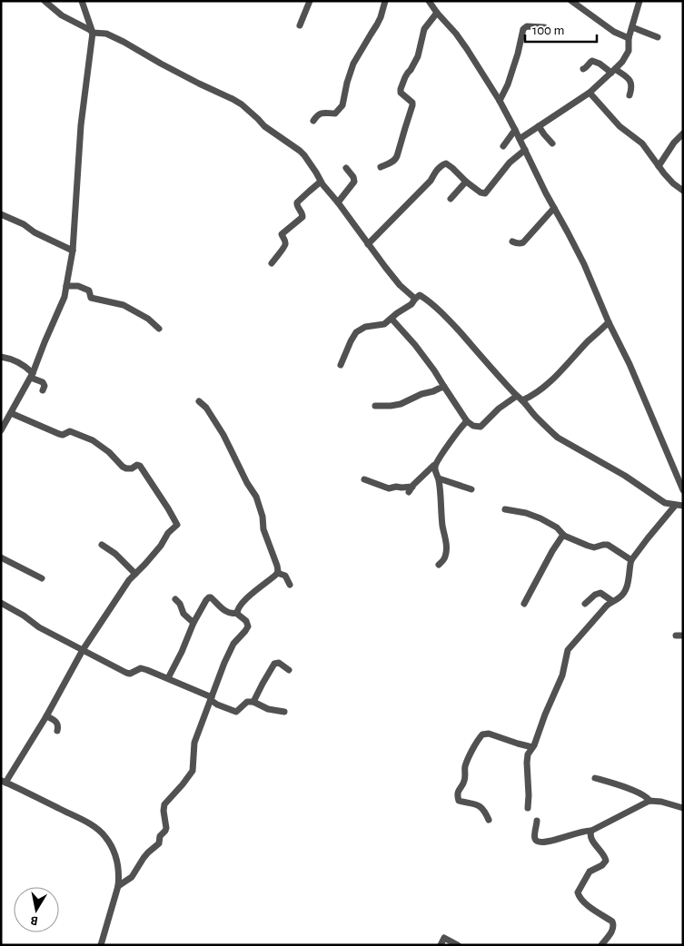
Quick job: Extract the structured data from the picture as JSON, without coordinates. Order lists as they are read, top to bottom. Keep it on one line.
{"scale_bar":"100 m","north":"bottom"}
